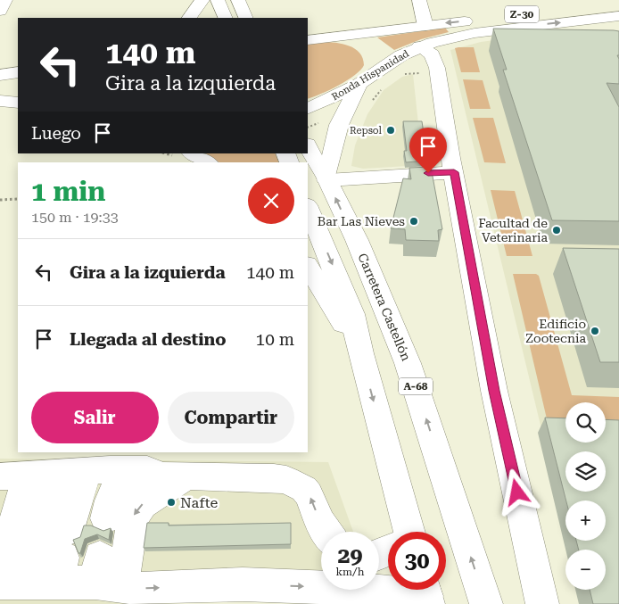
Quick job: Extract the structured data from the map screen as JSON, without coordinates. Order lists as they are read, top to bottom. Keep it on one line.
{"streets":{"main road":["Z-30","Ronda Hispanidad","Carretera Castellón","A-68"]},"places":["Repsol","Bar Las Nieves","Facultad de Veterinaria","Edificio Zootecnia","Nafte"],"page":{"turn":["140 m","Gira a la izquierda"],"then":"Luego","heading":["1 min","150 m · 19:33"],"list":[{"name":"Gira a la izquierda","value":"140 m"},{"name":"Llegada al destino","value":"10 m"}],"buttons":["Salir","Compartir"],"map_buttons":["+","−"],"speed":"29 km/h","limit":"30"}}
